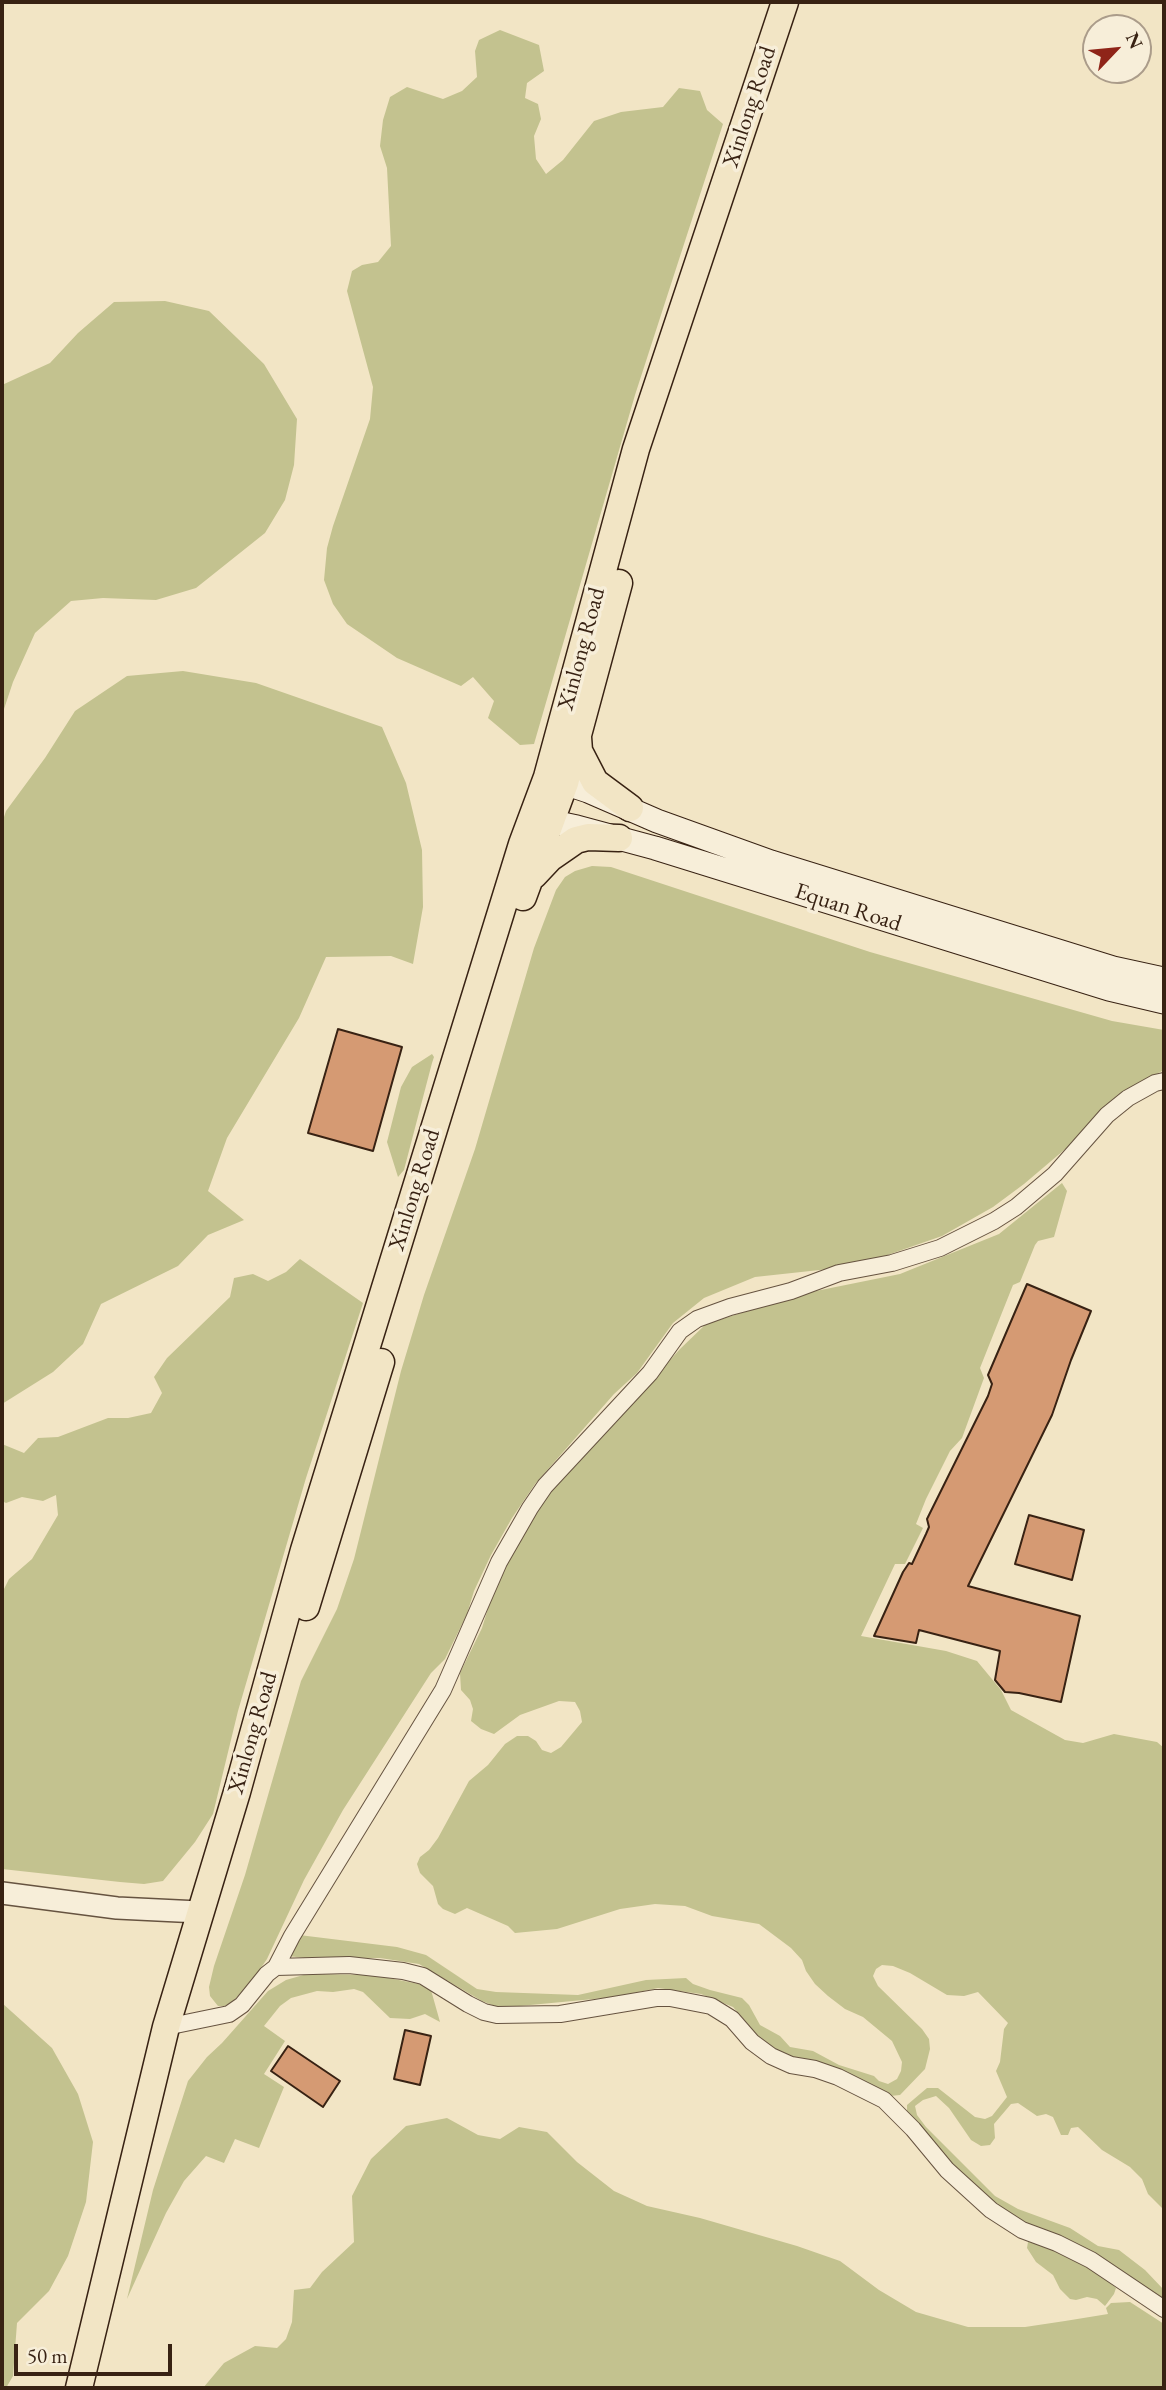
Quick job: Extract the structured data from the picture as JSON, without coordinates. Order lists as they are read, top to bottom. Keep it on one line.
{"streets":{"main road":["Xinlong Road","Equan Road"]},"crossings":[["Xinlong Road","Equan Road"]],"scale_bar":"50 m","north":"top right"}
